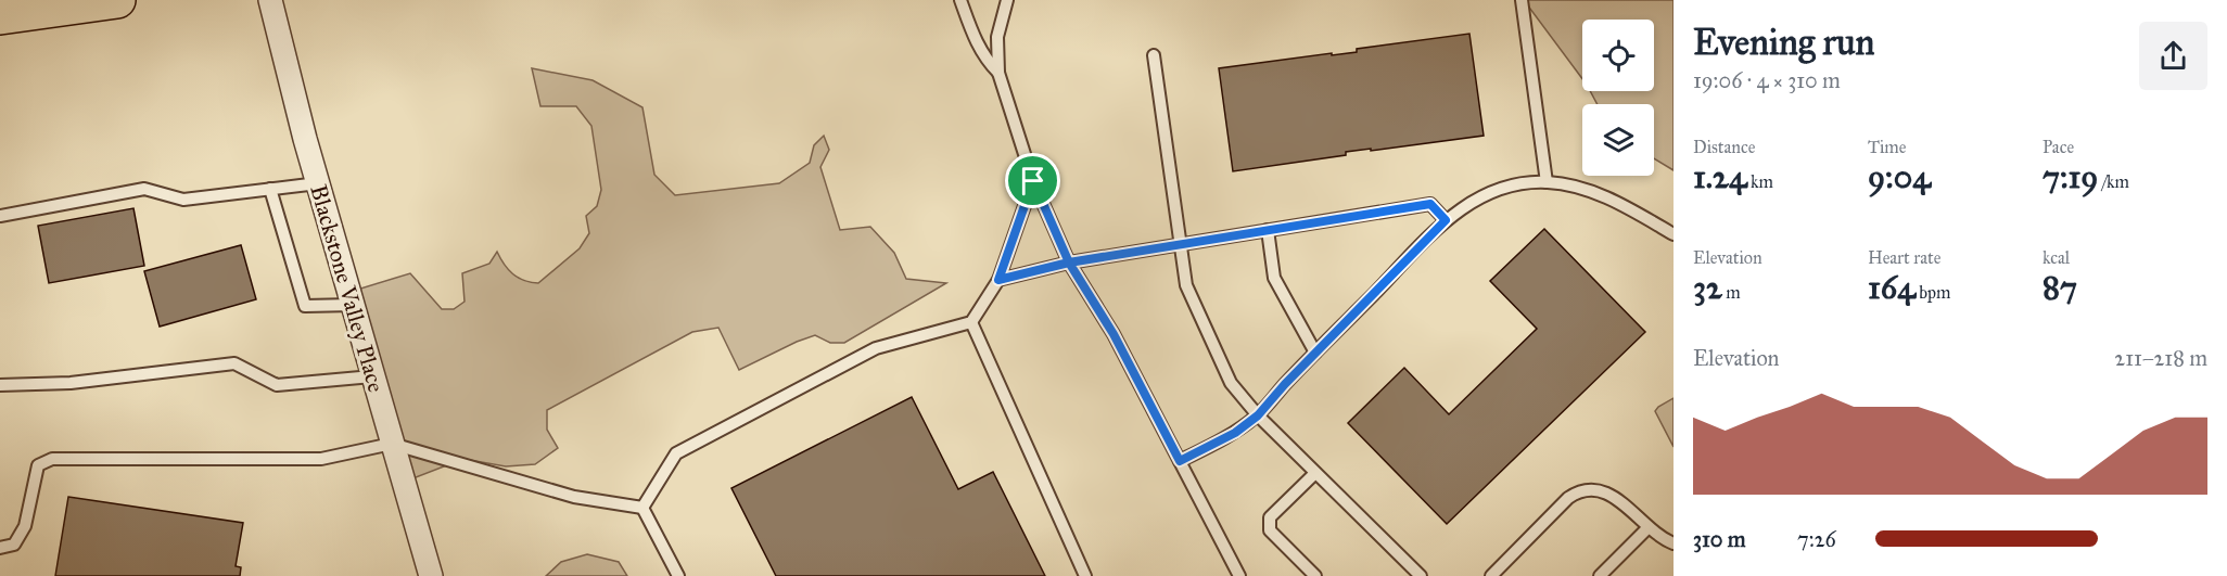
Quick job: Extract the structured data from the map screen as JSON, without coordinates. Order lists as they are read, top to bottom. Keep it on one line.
{"streets":{"street":["Blackstone Valley Place"]},"page":{"heading":["Evening run","19:06 · 4 × 310 m"],"stats":[["Distance","1.24 km"],["Time","9:04"],["Pace","7:19 /km"],["Elevation","32 m"],["Heart rate","164 bpm"],["kcal","87"]],"chart":["Elevation","211–218 m"],"list":[{"name":"310 m","note":"7:26"}]}}
